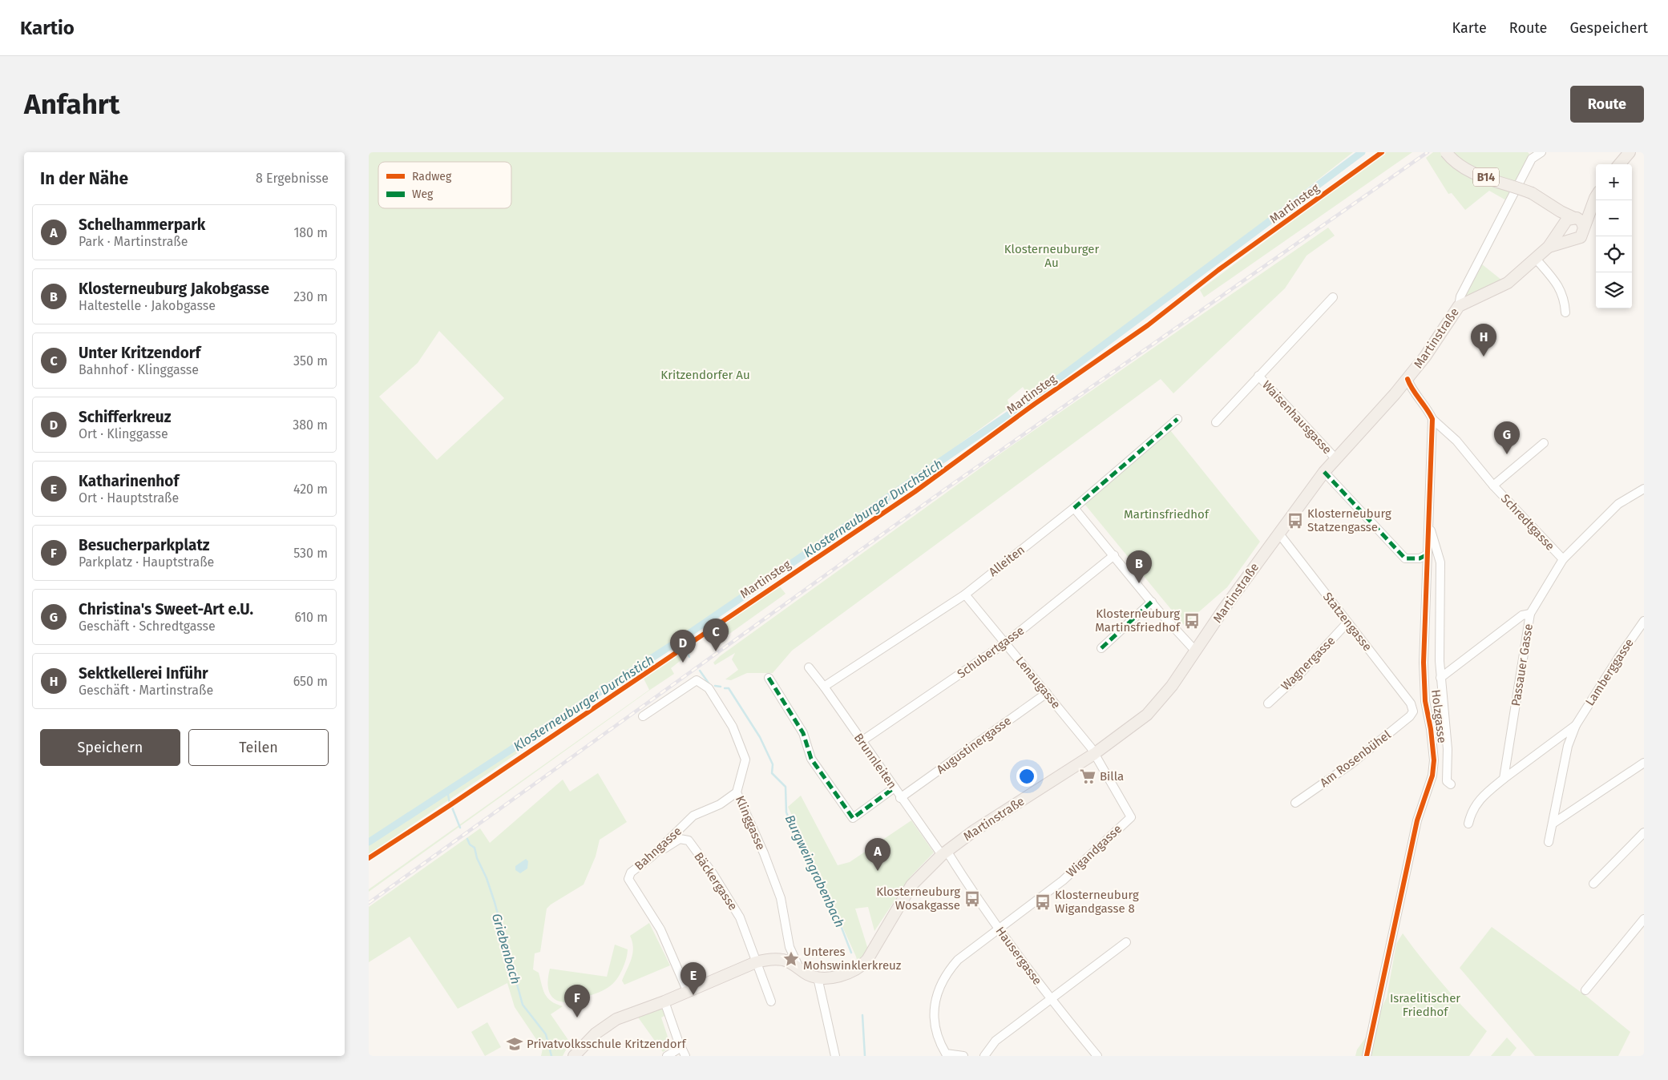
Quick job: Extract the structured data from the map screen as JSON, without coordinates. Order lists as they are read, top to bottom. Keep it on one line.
{"streets":{"main road":["B14","Martinstraße"],"street":["Waisenhausgasse","Schredtgasse","Alleiten","Statzengasse","Schubertgasse","Wagnergasse","Passauer Gasse","Lamberggasse","Lenaugasse","Holzgasse","Augustinergasse","Am Rosenbühel","Brunnleiten","Klinggasse","Bahngasse","Wigandgasse","Bäckergasse","Hausergasse"],"cycle path":["Martinsteg"]},"crossings":[["Martinstraße","Waisenhausgasse"],["Martinstraße","Statzengasse"],["Martinstraße","Lenaugasse"],["Martinstraße","Brunnleiten"],["Martinstraße","Wigandgasse"],["Martinstraße","Hausergasse"],["Schredtgasse","Holzgasse"],["Alleiten","Lenaugasse"],["Alleiten","Brunnleiten"],["Statzengasse","Wagnergasse"],["Statzengasse","Am Rosenbühel"],["Schubertgasse","Lenaugasse"],["Schubertgasse","Brunnleiten"],["Passauer Gasse","Holzgasse"],["Lenaugasse","Augustinergasse"],["Lenaugasse","Wigandgasse"],["Augustinergasse","Brunnleiten"],["Brunnleiten","Hausergasse"],["Klinggasse","Bahngasse"],["Bahngasse","Bäckergasse"],["Wigandgasse","Hausergasse"]],"water":["Klosterneuburger Durchstich","Burgweingrabenbach","Griebenbach"],"parks":["Klosterneuburger Au","Kritzendorfer Au","Martinsfriedhof","Israelitischer Friedhof"],"places":{"bus stop":["Klosterneuburg Statzengasse","Klosterneuburg Martinsfriedhof","Klosterneuburg Wosakgasse","Klosterneuburg Wigandgasse 8"],"supermarket":["Billa"],"place":["Unteres Mohswinklerkreuz"],"school or university":["Privatvolksschule Kritzendorf"]},"legend":["Radweg","Weg"],"page":{"header":"Kartio","nav":["Karte","Route","Gespeichert"],"buttons":["Route",["Speichern","Teilen"]],"title":"Anfahrt","heading":["In der Nähe","8 Ergebnisse"],"map_buttons":["+","−"],"list":[{"mark":"A","name":"Schelhammerpark","note":"Park · Martinstraße","value":"180 m"},{"mark":"B","name":"Klosterneuburg Jakobgasse","note":"Haltestelle · Jakobgasse","value":"230 m"},{"mark":"C","name":"Unter Kritzendorf","note":"Bahnhof · Klinggasse","value":"350 m"},{"mark":"D","name":"Schifferkreuz","note":"Ort · Klinggasse","value":"380 m"},{"mark":"E","name":"Katharinenhof","note":"Ort · Hauptstraße","value":"420 m"},{"mark":"F","name":"Besucherparkplatz","note":"Parkplatz · Hauptstraße","value":"530 m"},{"mark":"G","name":"Christina's Sweet-Art e.U.","note":"Geschäft · Schredtgasse","value":"610 m"},{"mark":"H","name":"Sektkellerei Inführ","note":"Geschäft · Martinstraße","value":"650 m"}],"pins":["H","G","B","C","D","A","E","F"]}}
